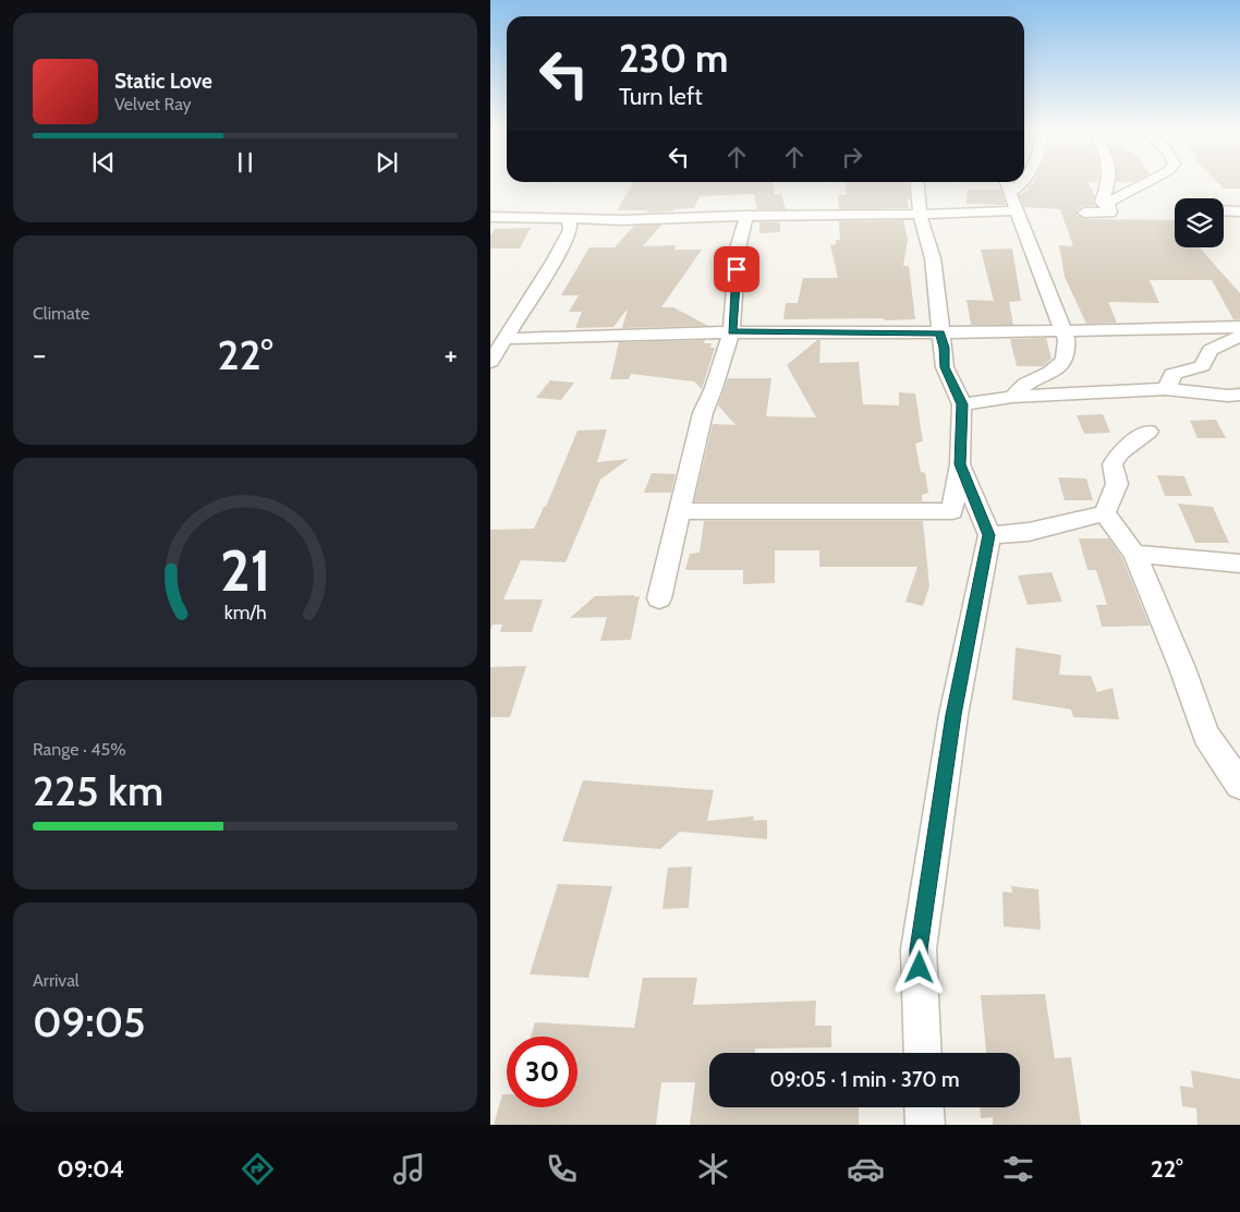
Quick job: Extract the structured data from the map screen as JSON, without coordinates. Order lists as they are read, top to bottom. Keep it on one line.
{"page":{"turn":["230 m","Turn left"],"song":["Static Love","Velvet Ray"],"tile":["Climate",["Range · 45%","225 km"],["Arrival","09:05"]],"heat":["−","22°","+"],"limit":"30","trip":"09:05 · 1 min · 370 m","tabs":["09:04","22°"],"gauge":["21","km/h"]}}
